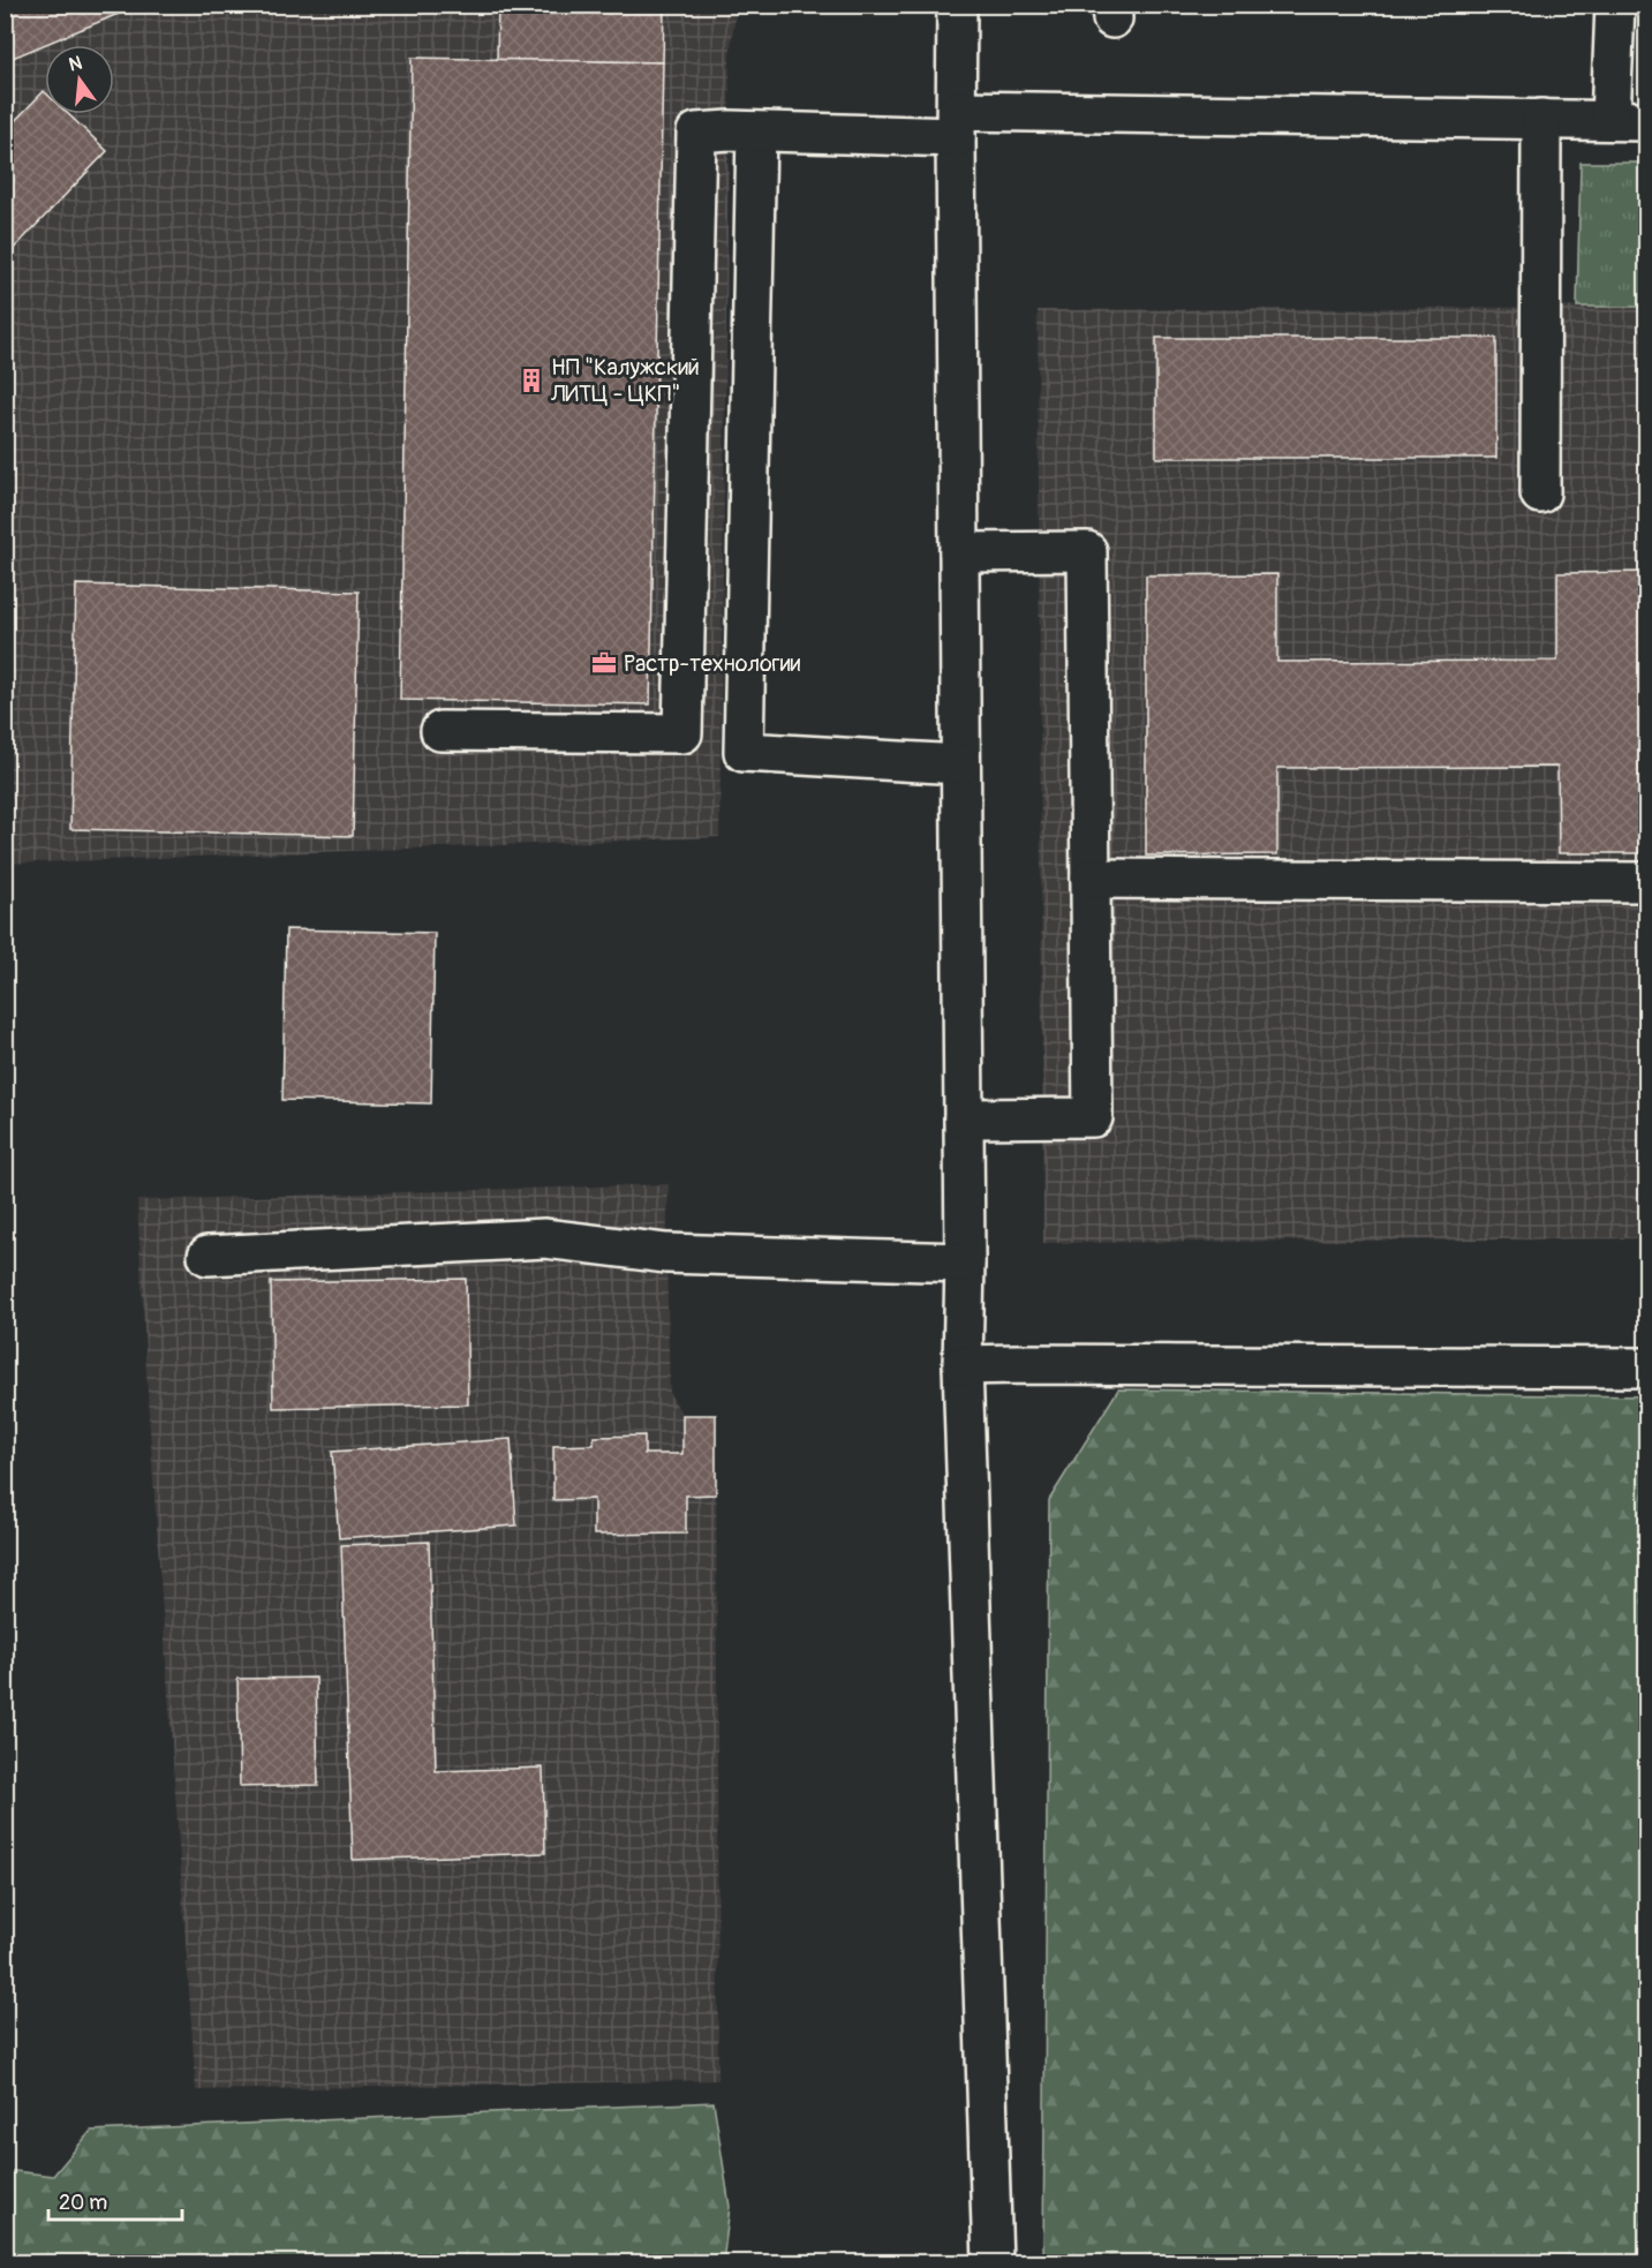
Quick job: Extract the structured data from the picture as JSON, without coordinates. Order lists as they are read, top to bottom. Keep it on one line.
{"places":{"building":["НП \"Калужский ЛИТЦ - ЦКП\""],"office":["Растр-технологии"]},"scale_bar":"20 m","north":"top"}
